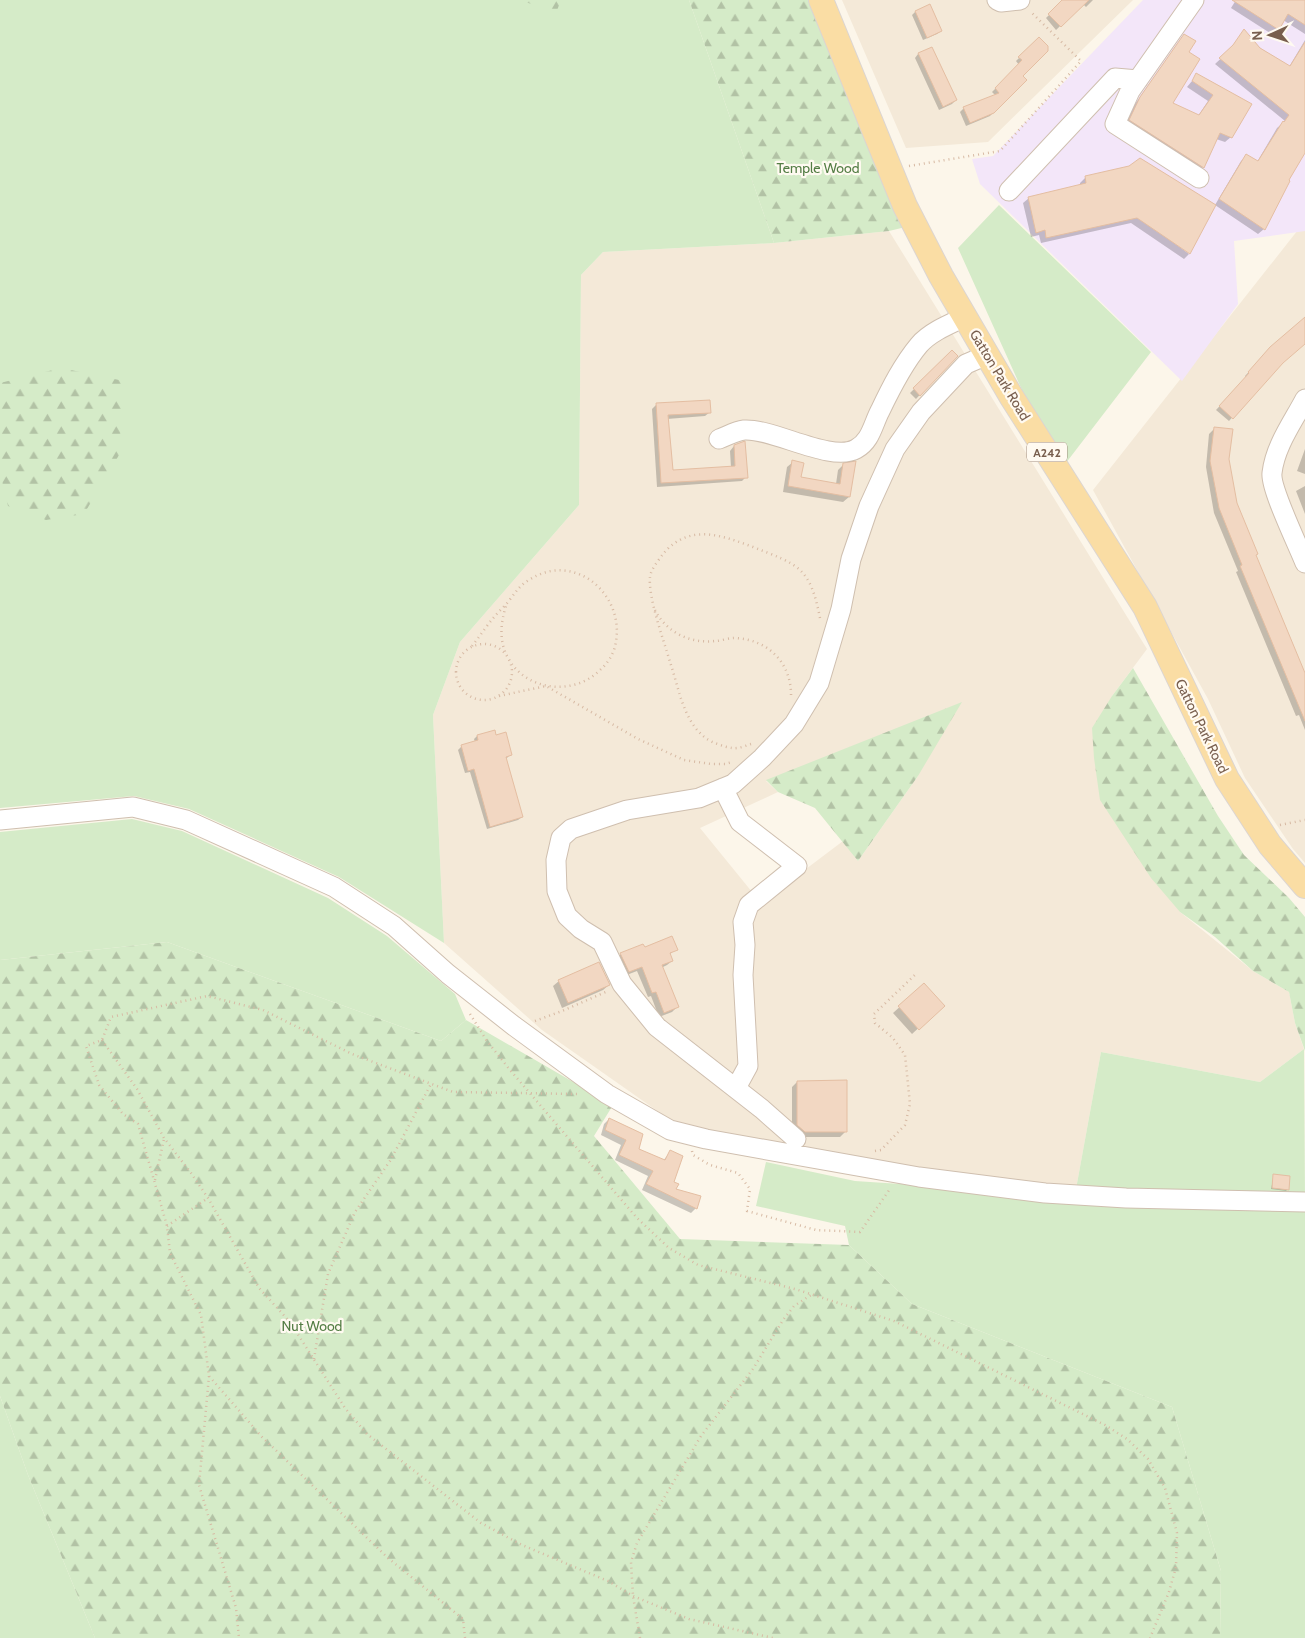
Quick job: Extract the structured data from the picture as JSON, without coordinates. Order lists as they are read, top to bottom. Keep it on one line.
{"streets":{"main road":["Gatton Park Road","A242"]},"parks":["Temple Wood","Nut Wood"],"north":"left"}
